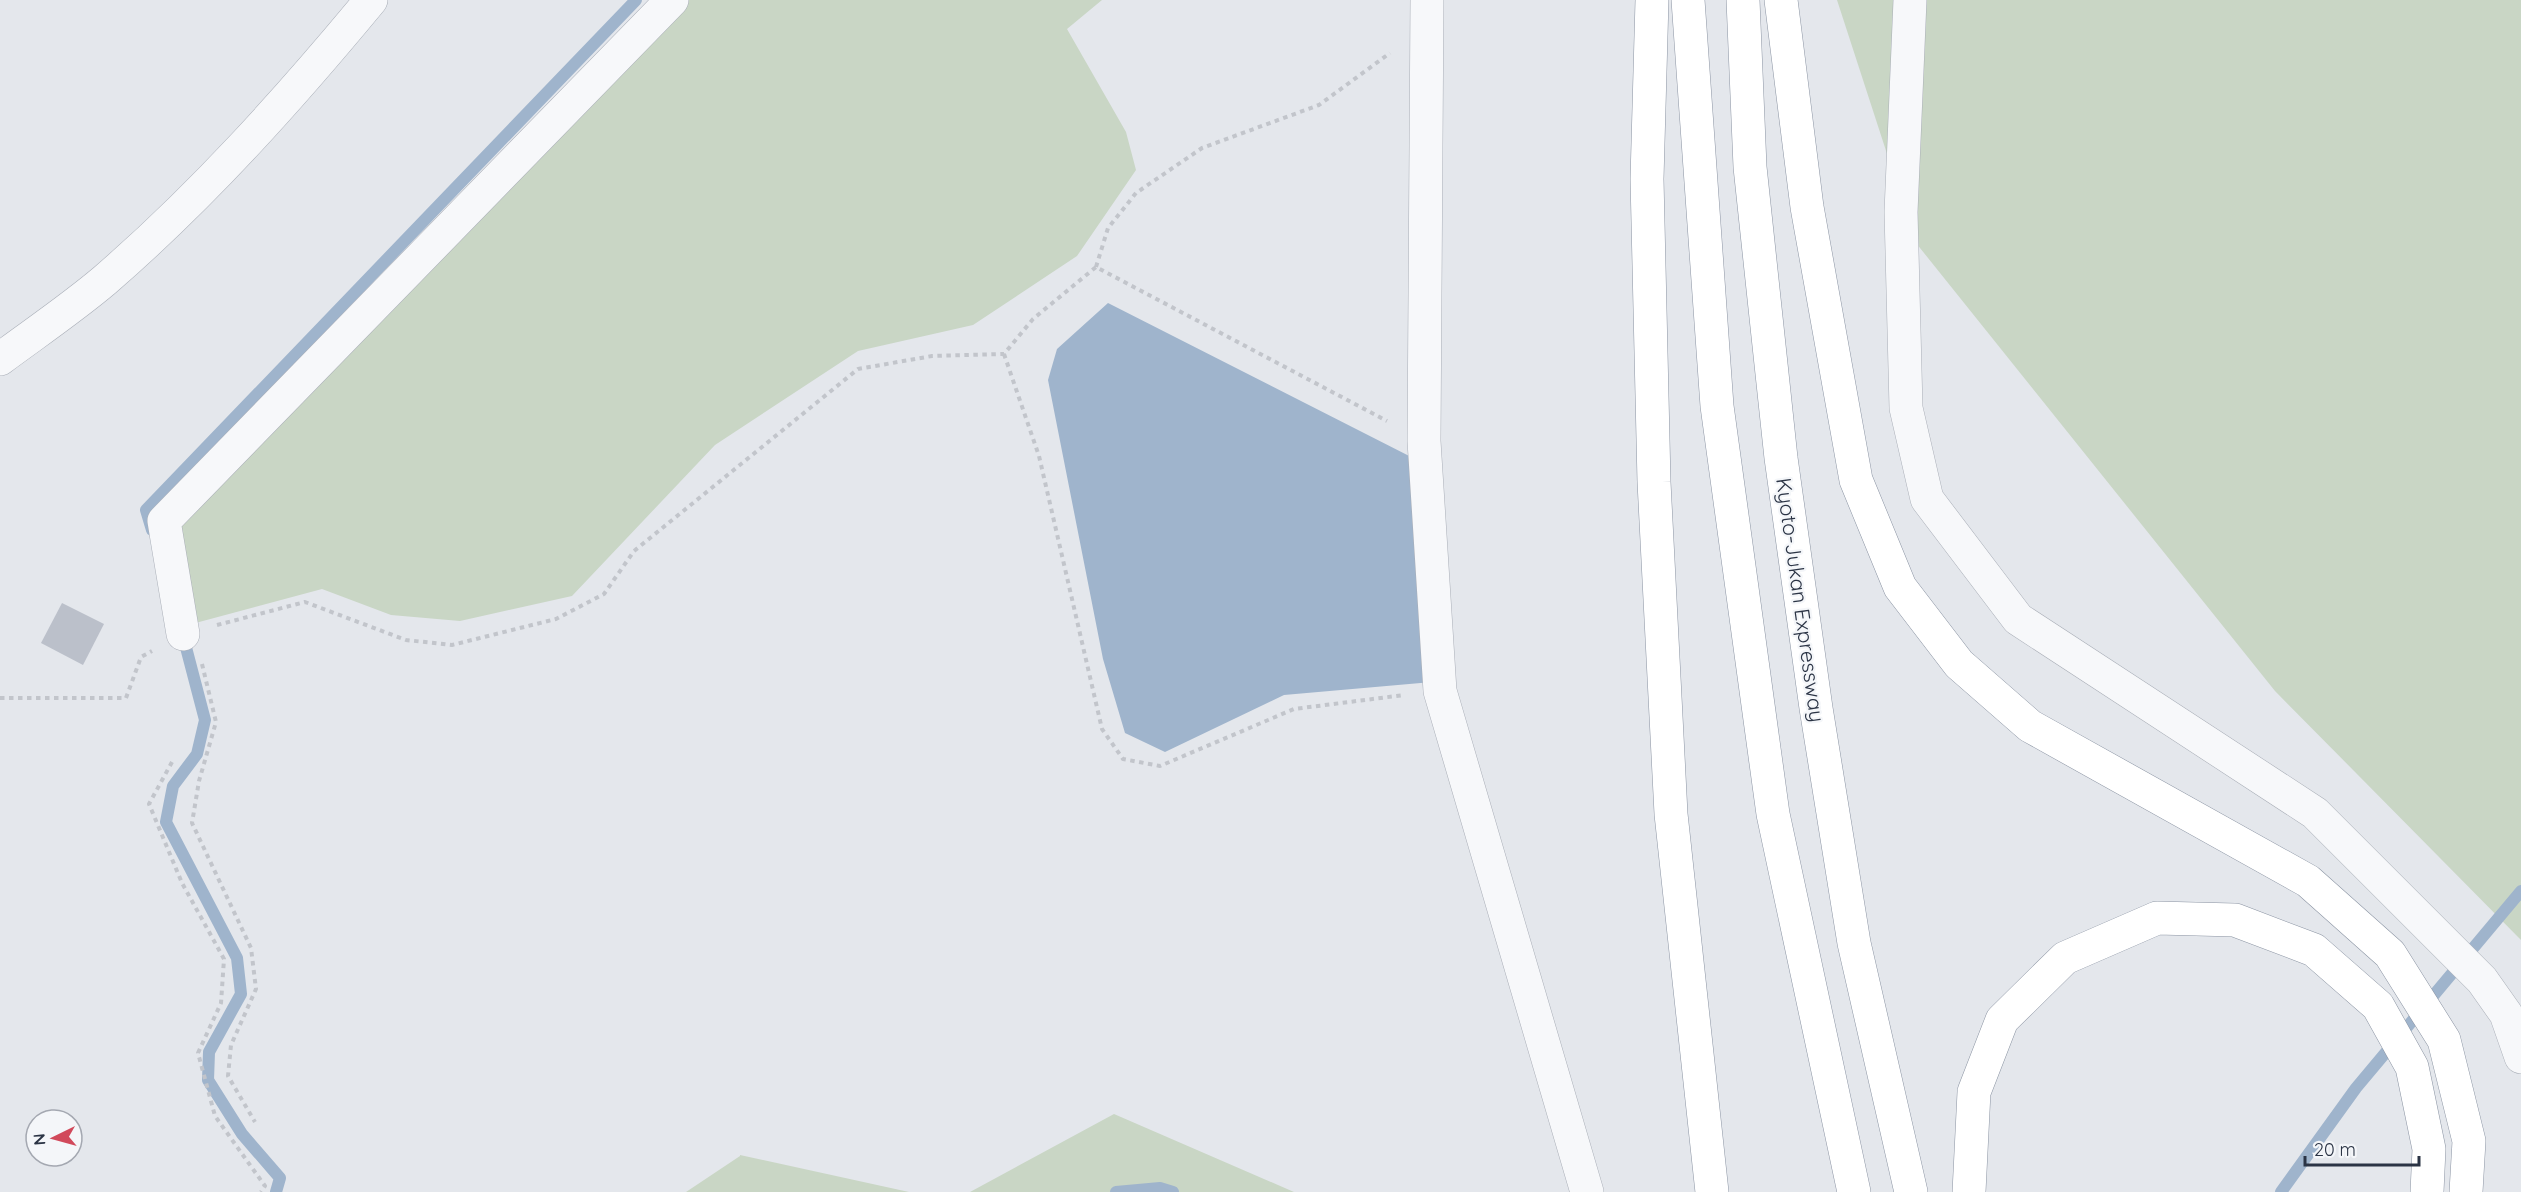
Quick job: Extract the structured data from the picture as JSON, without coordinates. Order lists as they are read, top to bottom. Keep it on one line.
{"streets":{"highway":["Kyoto-Jukan Expressway"]},"scale_bar":"20 m","north":"left"}
